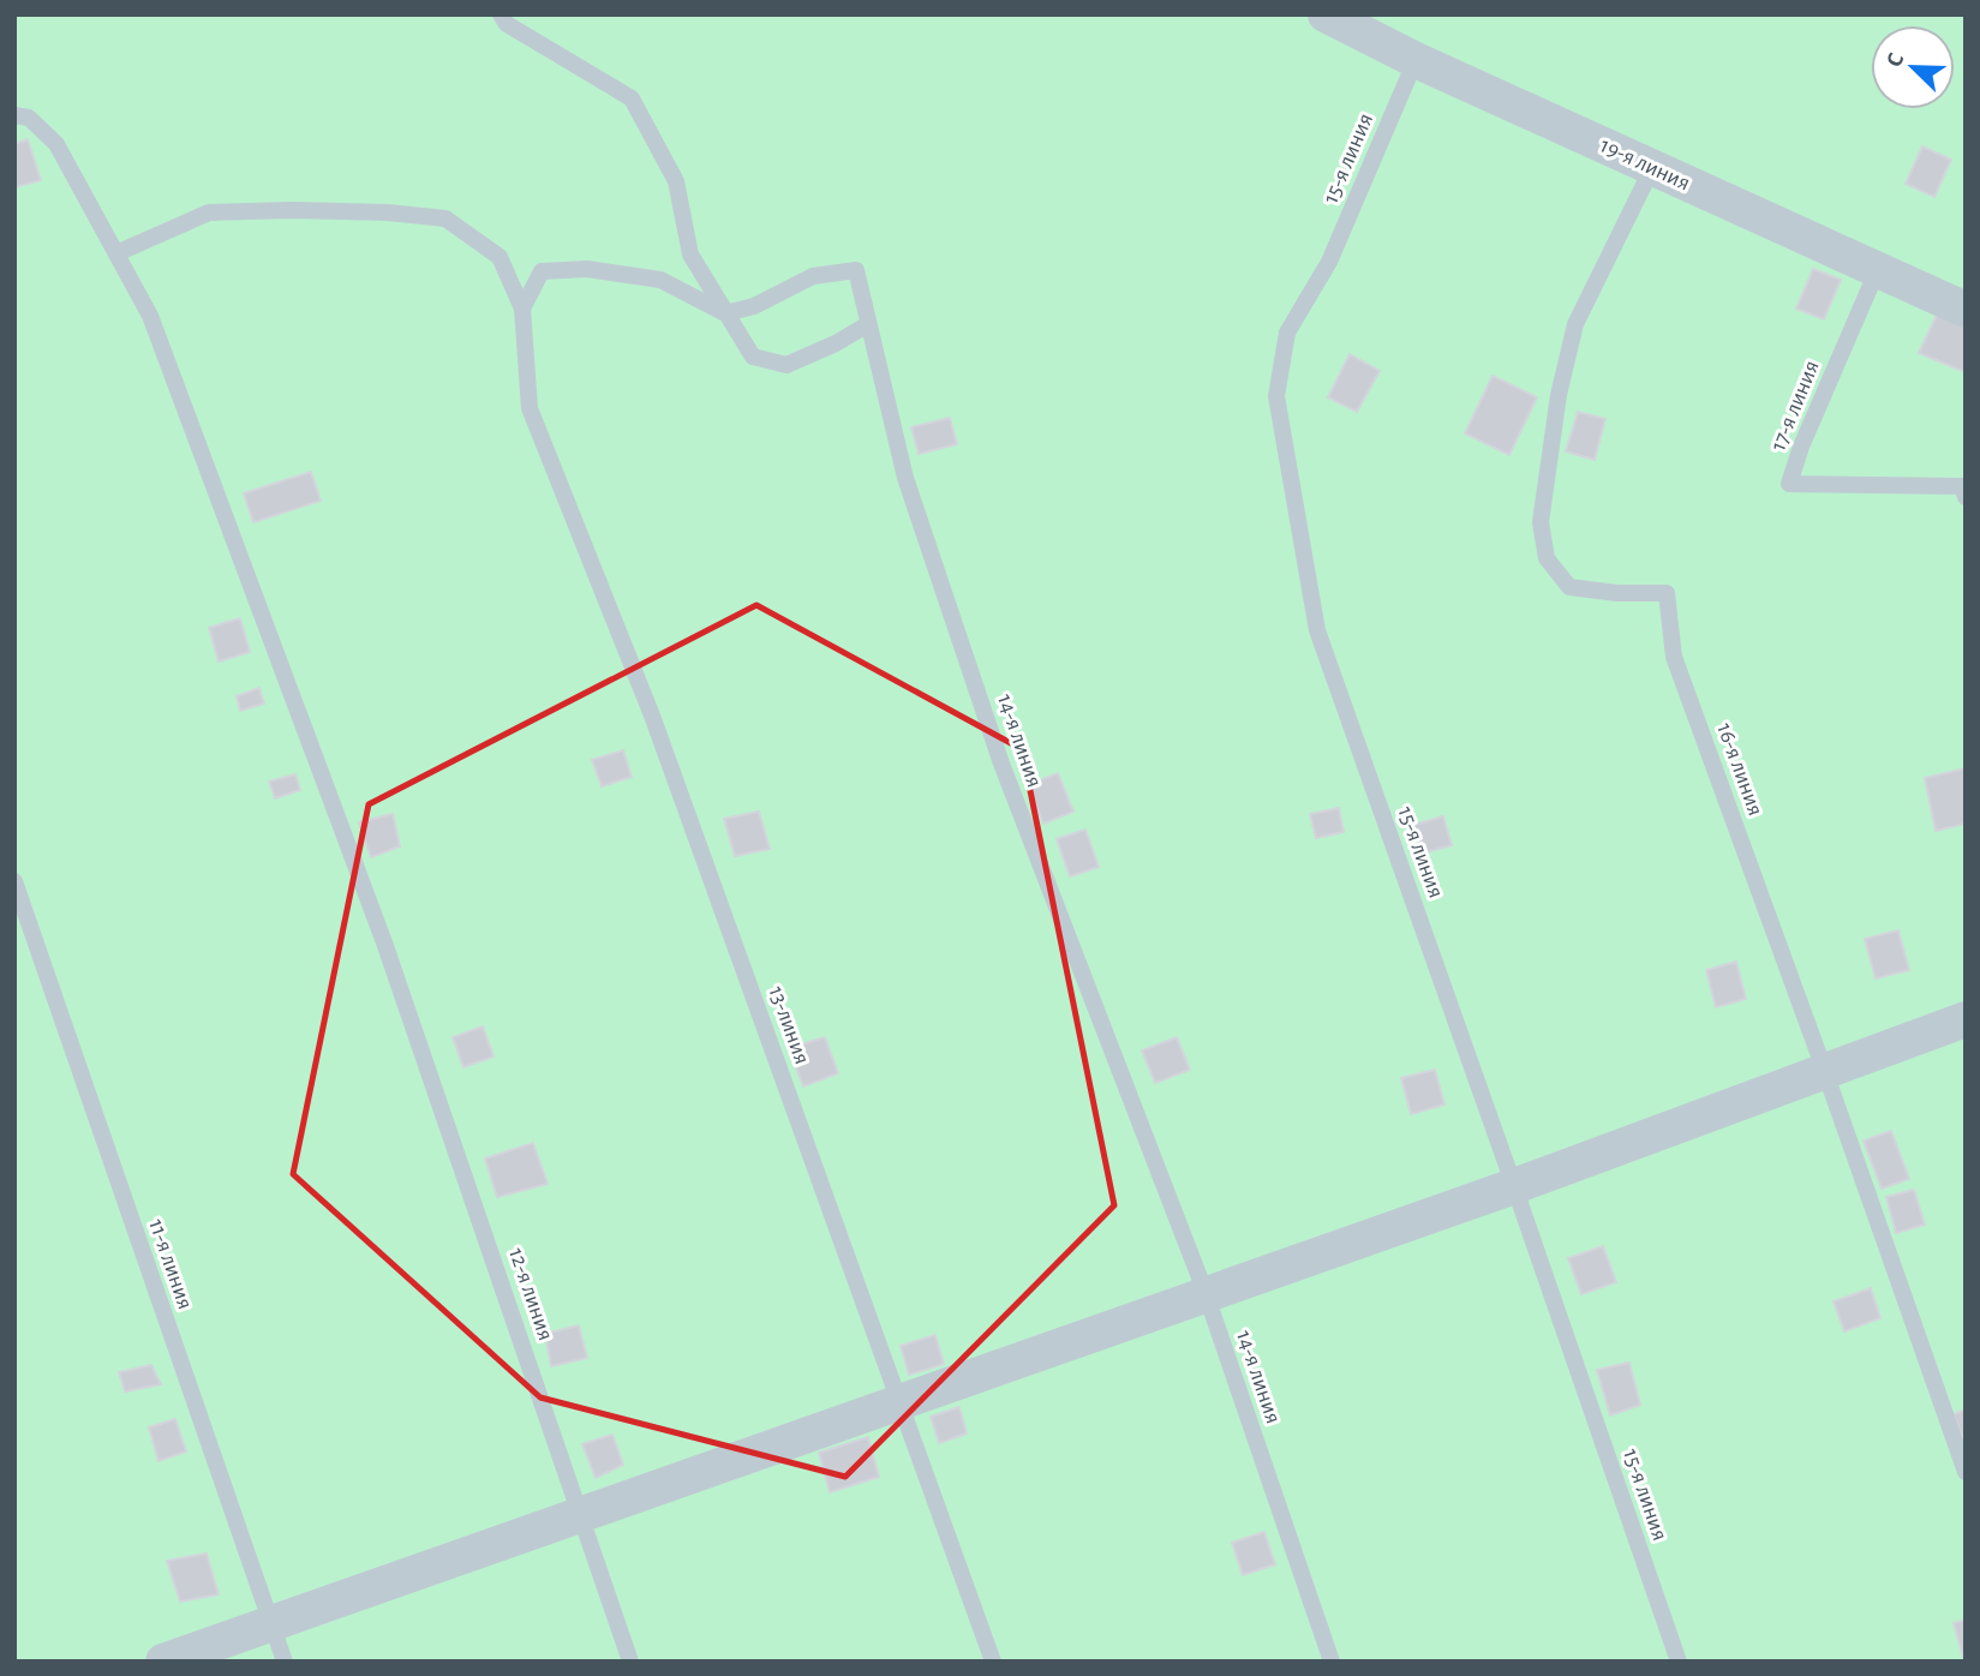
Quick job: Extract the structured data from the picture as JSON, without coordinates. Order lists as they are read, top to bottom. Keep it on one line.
{"streets":{"street":["19-я линия"],"lane":["15-я линия","17-я линия","14-я линия","16-я линия","13-линия","11-я линия","12-я линия"]},"crossings":[["15-я линия","19-я линия"],["19-я линия","17-я линия"],["19-я линия","16-я линия"]],"north":"top left"}
